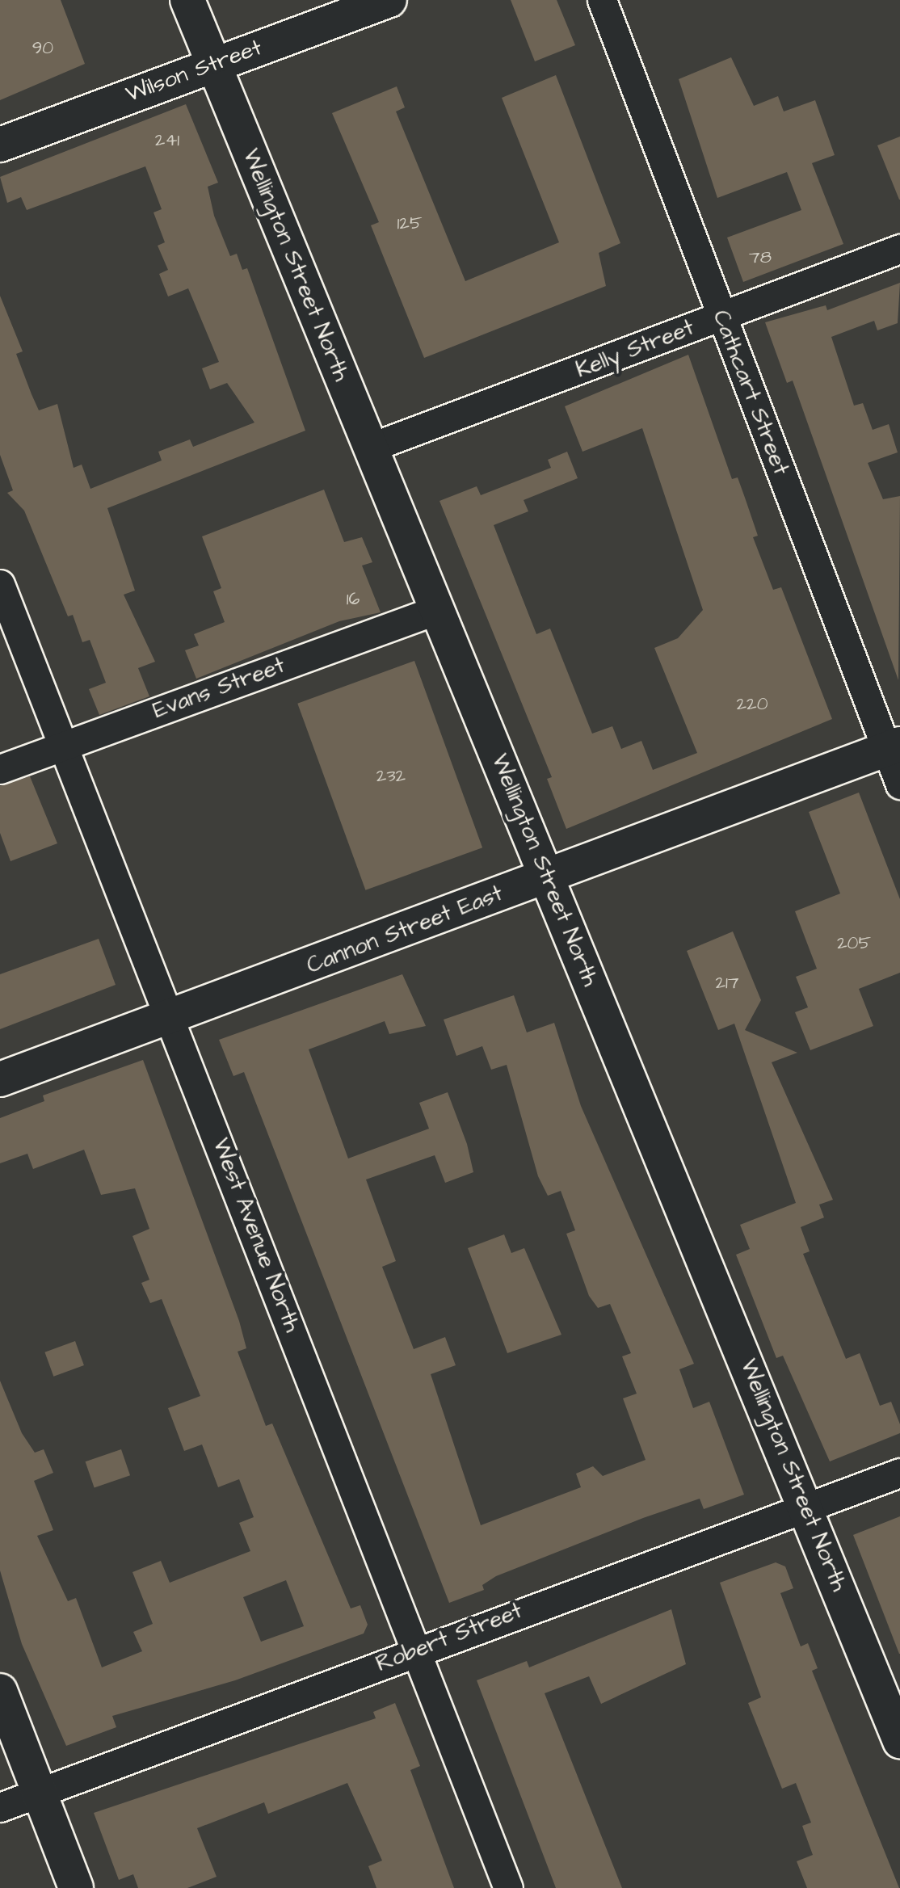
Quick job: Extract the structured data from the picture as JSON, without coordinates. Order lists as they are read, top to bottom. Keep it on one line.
{"streets":{"main road":["Wilson Street","Wellington Street North","Cannon Street East"],"street":["Kelly Street","Cathcart Street","Evans Street","West Avenue North","Robert Street"]},"crossings":[["Wilson Street","Wellington Street North"],["Wellington Street North","Kelly Street"],["Wellington Street North","Evans Street"],["Wellington Street North","Cannon Street East"],["Wellington Street North","Robert Street"],["Kelly Street","Cathcart Street"],["Cathcart Street","Cannon Street East"],["Evans Street","West Avenue North"],["Cannon Street East","West Avenue North"],["West Avenue North","Robert Street"]],"house_numbers":["90","241","125","78","16","220","232","205","217"]}
